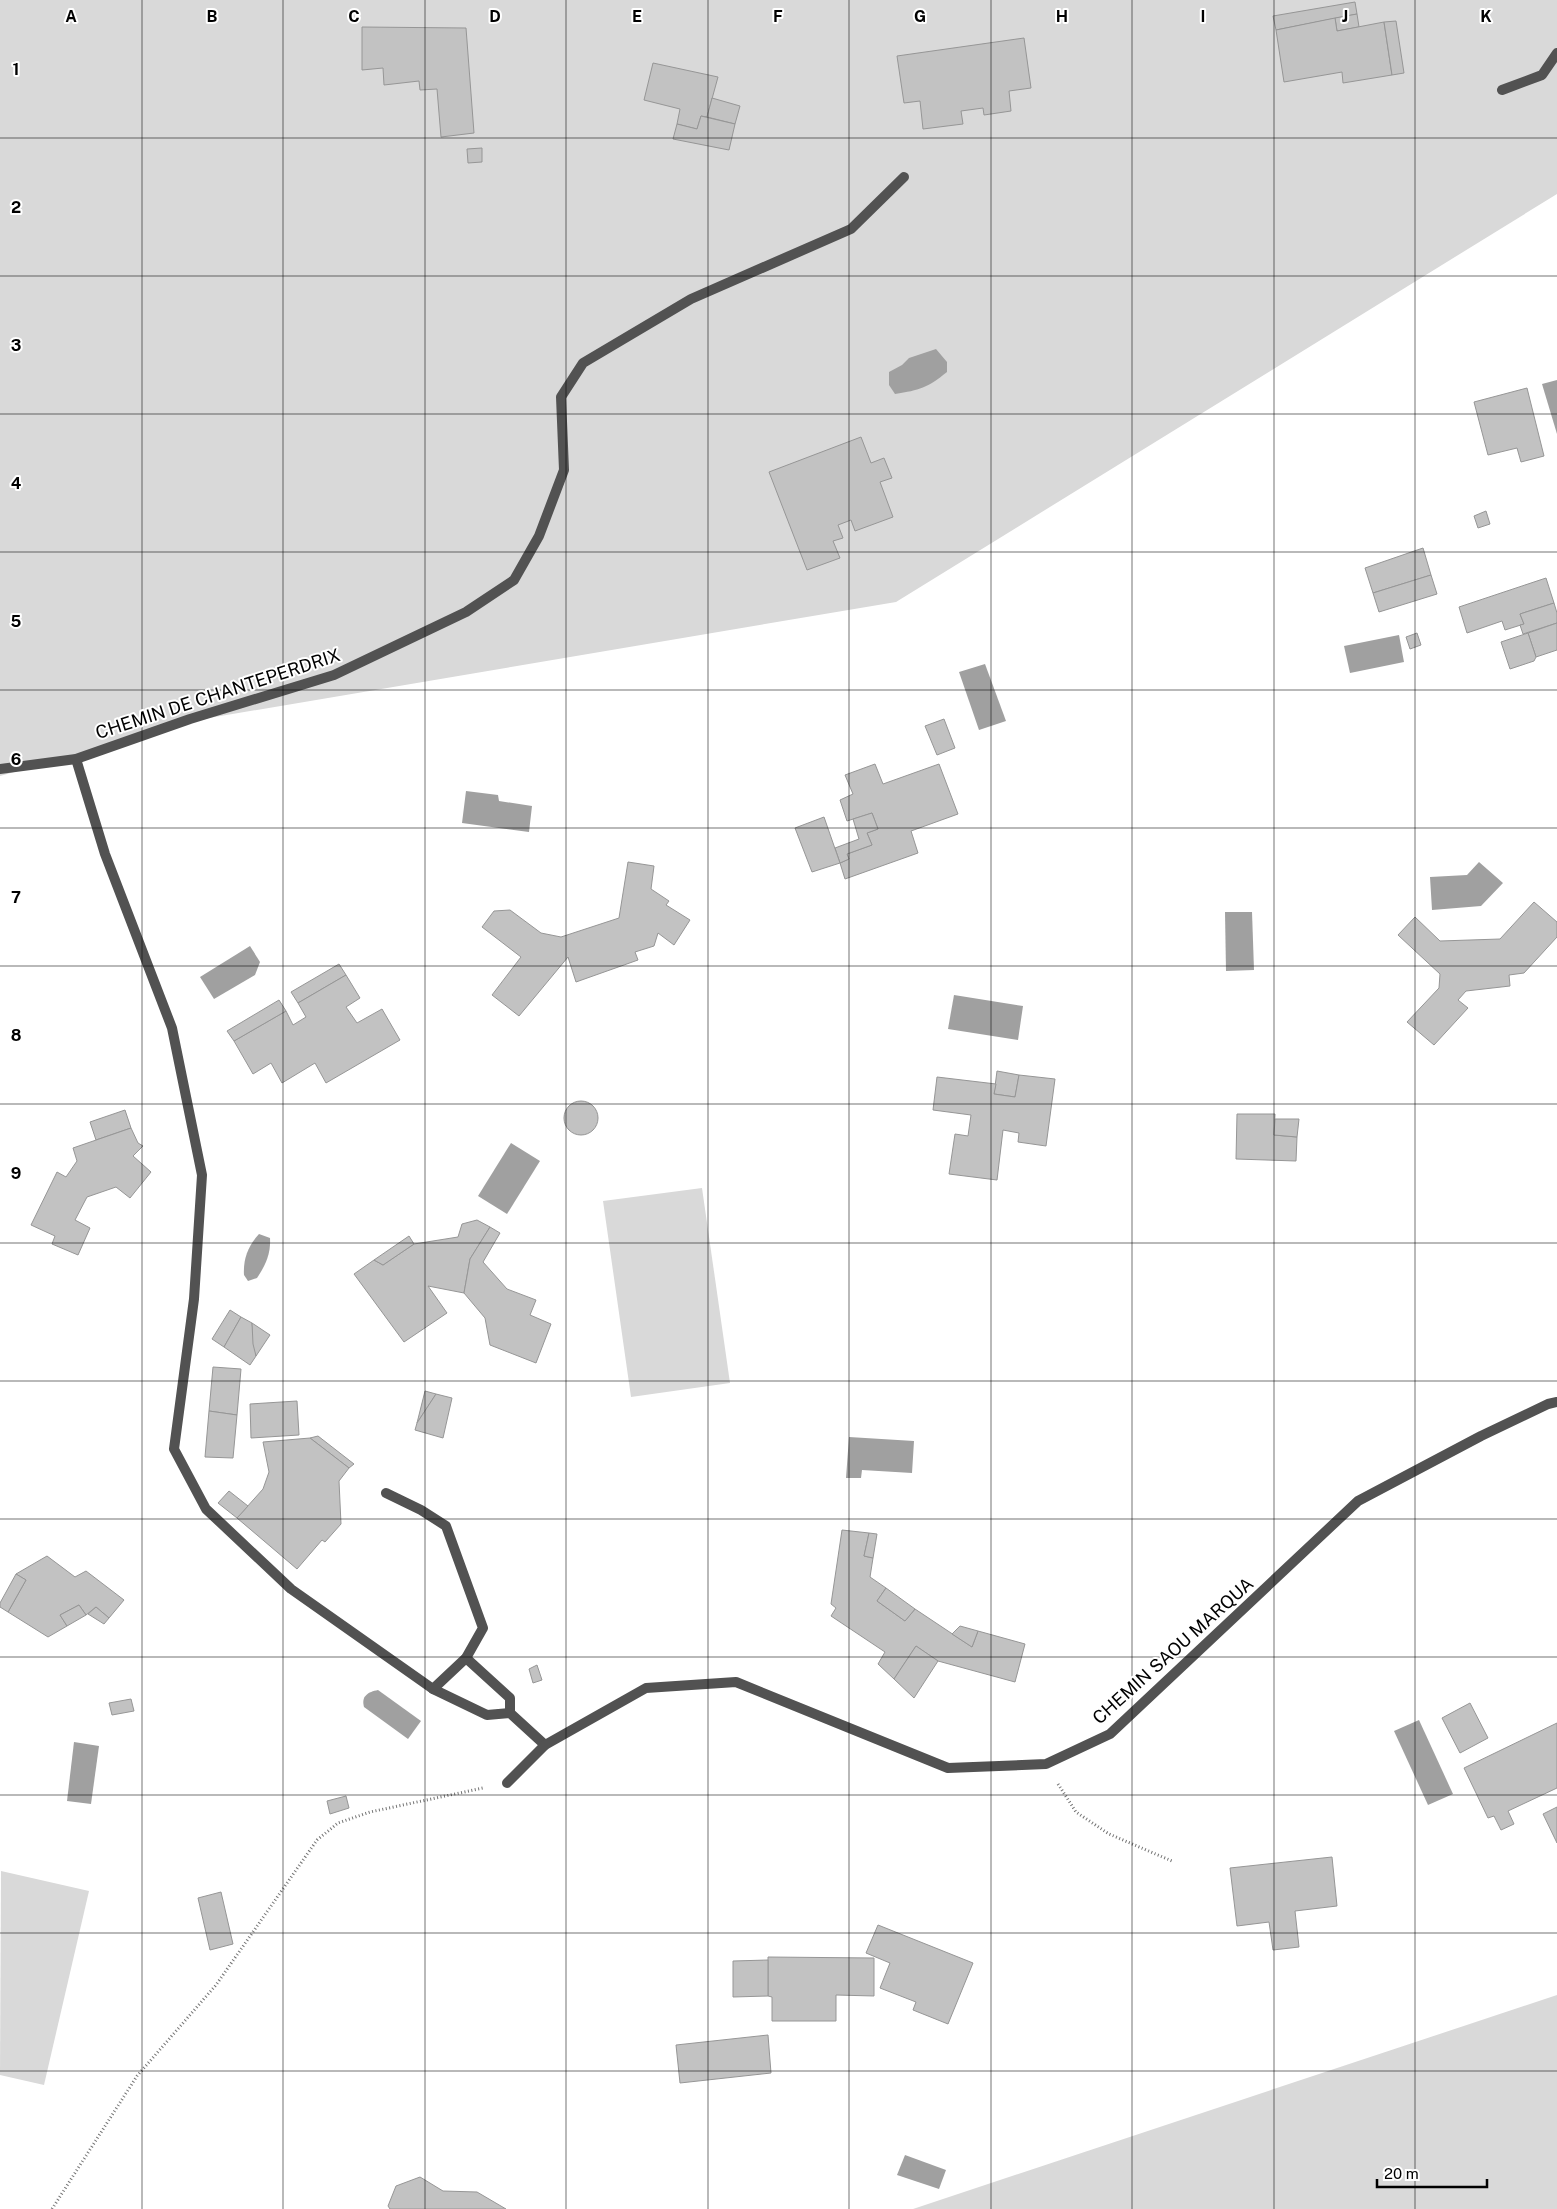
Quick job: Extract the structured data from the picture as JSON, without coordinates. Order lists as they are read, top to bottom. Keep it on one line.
{"streets":{"street":["CHEMIN DE CHANTEPERDRIX","CHEMIN SAOU MARQUA"]},"scale_bar":"20 m","grid":{"columns":["A","B","C","D","E","F","G","H","I","J","K"],"rows":["1","2","3","4","5","6","7","8","9"]}}
